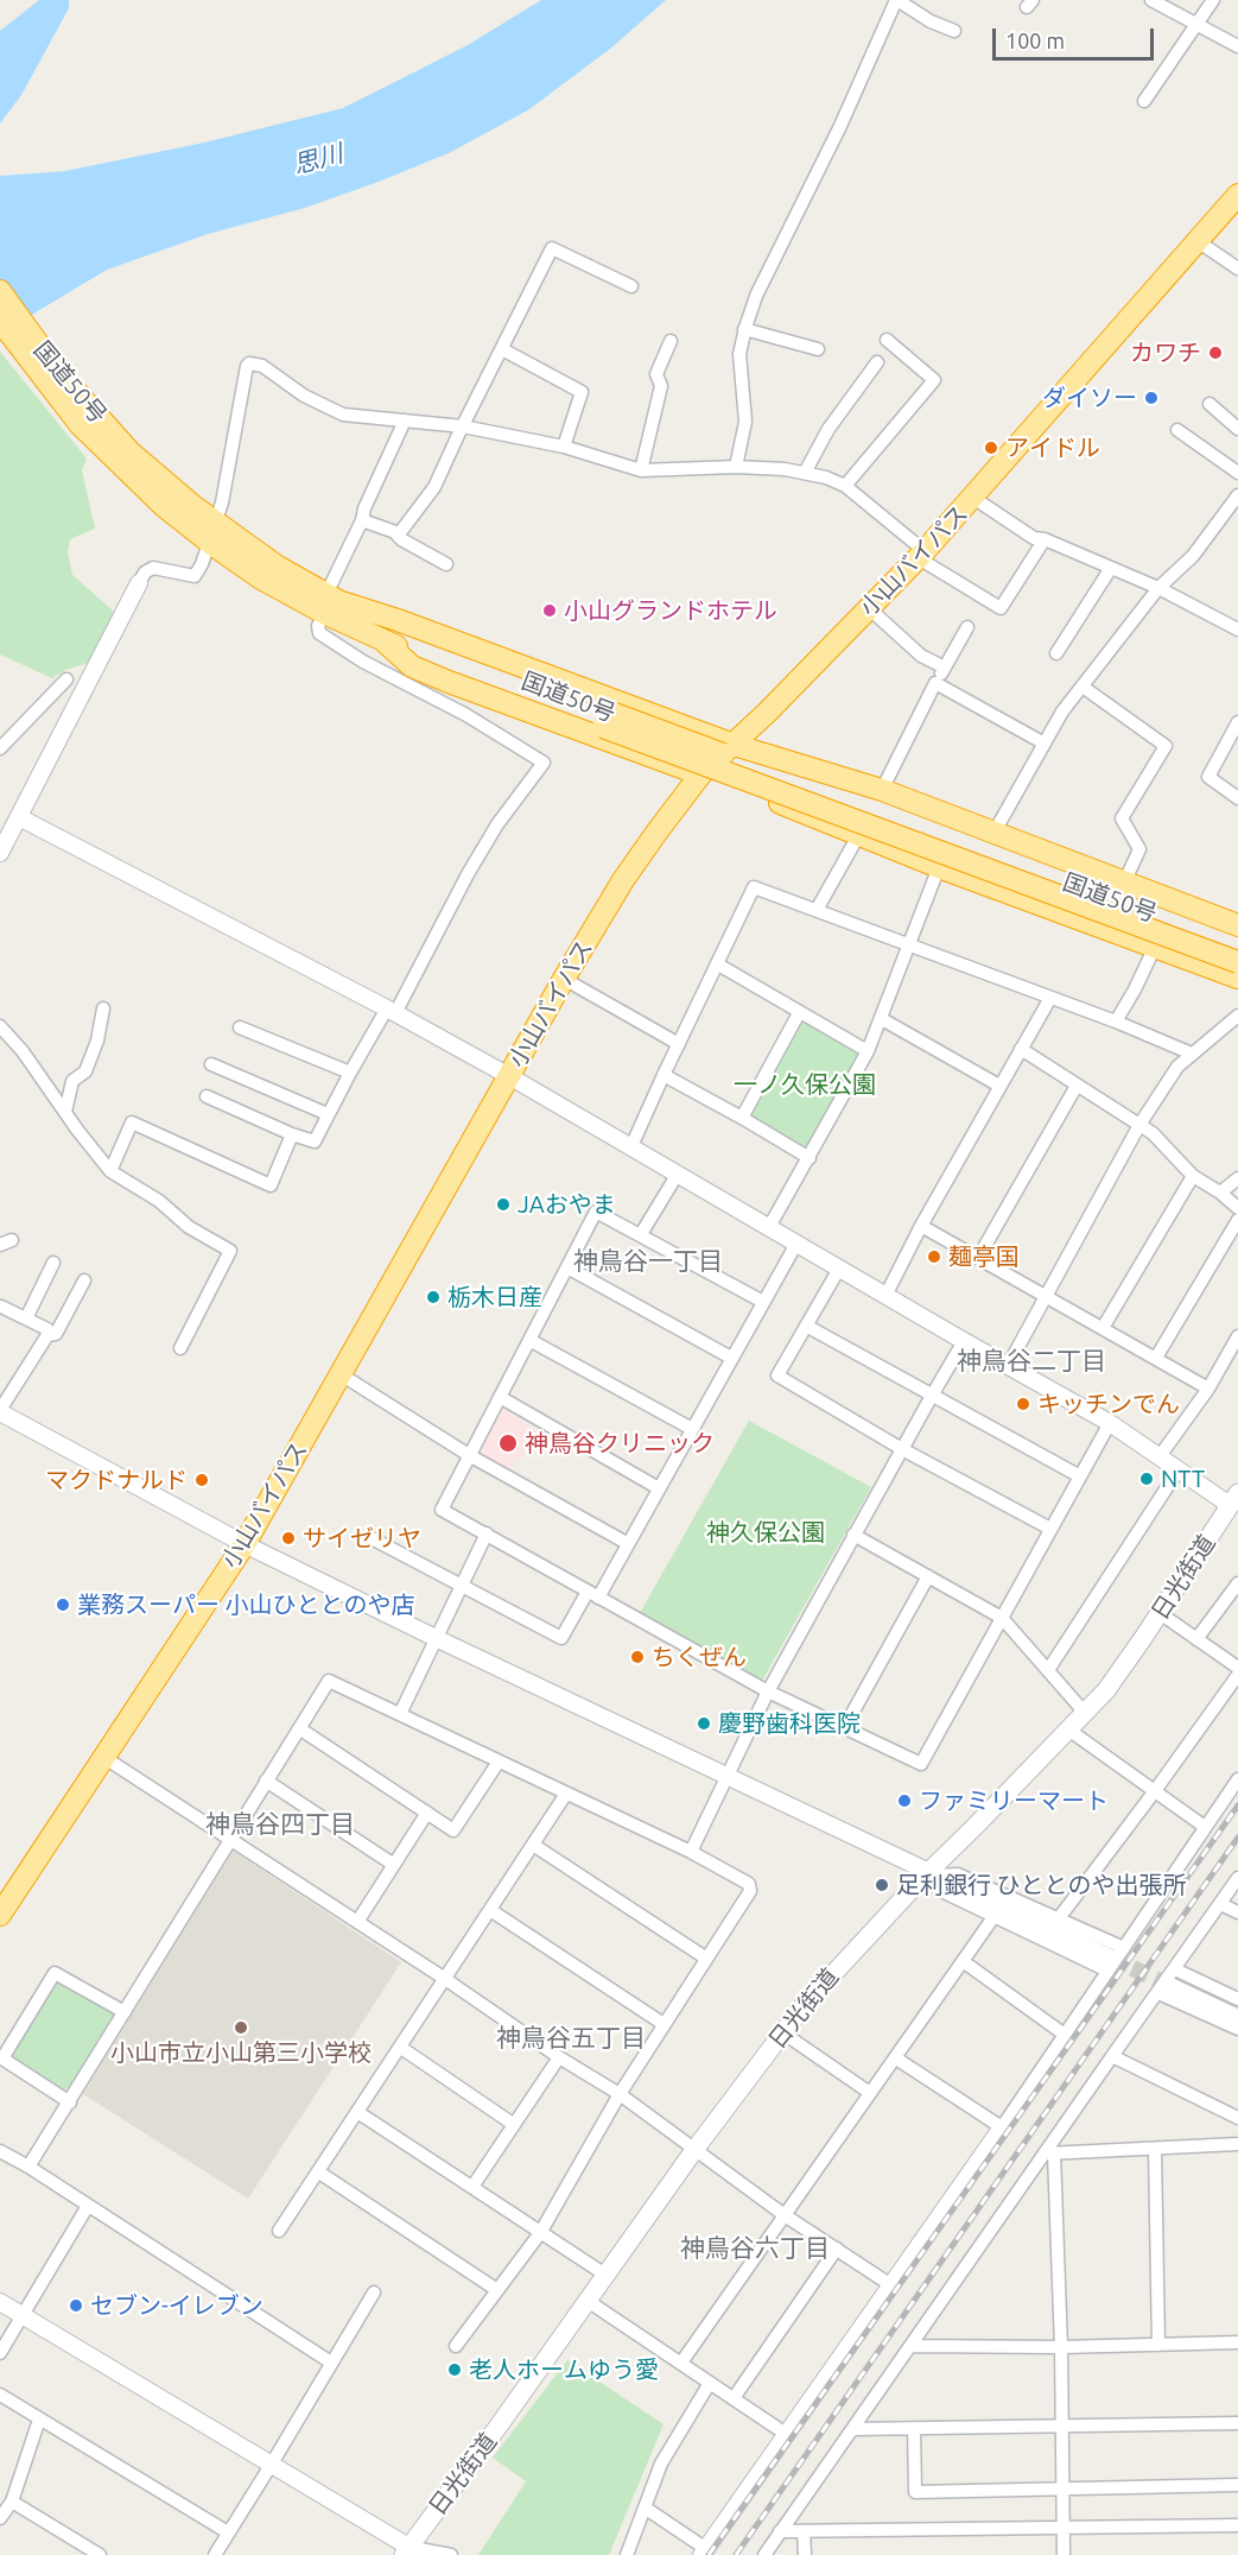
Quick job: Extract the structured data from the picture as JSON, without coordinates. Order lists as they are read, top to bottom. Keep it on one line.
{"streets":{"highway":["国道50号","小山バイパス"],"main road":["日光街道"]},"districts":["神鳥谷一丁目","神鳥谷二丁目","神鳥谷四丁目","神鳥谷五丁目","神鳥谷六丁目"],"water":["思川"],"parks":["一ノ久保公園","神久保公園"],"places":["カワチ","ダイソー","アイドル","小山グランドホテル","JAおやま","麺亭国","栃木日産","キッチンでん","神鳥谷クリニック","NTT","マクドナルド","サイゼリヤ","業務スーパー 小山ひととのや店","ちくぜん","慶野歯科医院","ファミリーマート","足利銀行 ひととのや出張所","小山市立小山第三小学校","セブン-イレブン","老人ホームゆう愛"],"scale_bar":"100 m"}
